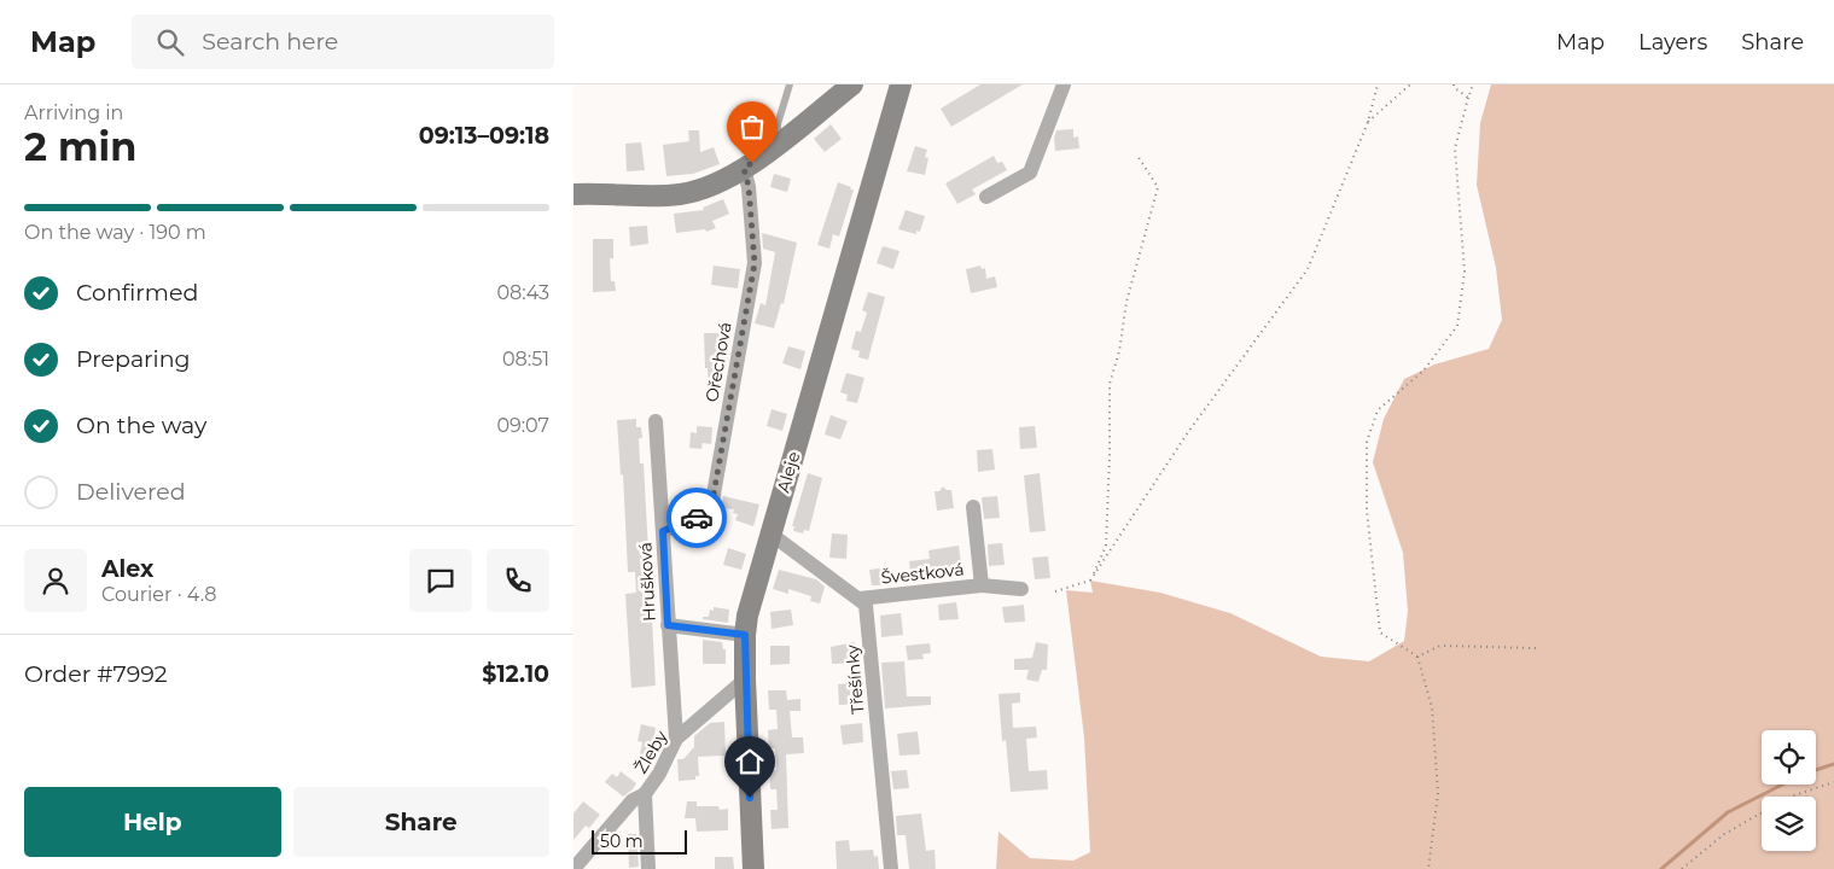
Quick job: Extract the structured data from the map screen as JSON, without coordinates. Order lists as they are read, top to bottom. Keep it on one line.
{"streets":{"street":["Ořechová","Aleje","Švestková","Hrušková","Třešínky","Žleby"]},"crossings":[["Ořechová","Hrušková"],["Aleje","Žleby"],["Švestková","Třešínky"],["Hrušková","Žleby"]],"scale_bar":"50 m","page":{"header":"Map","search":"Search here","nav":["Map","Layers","Share"],"heading":["2 min","Arriving in","09:13–09:18"],"panel":["Alex","Courier · 4.8","Order #7992","$12.10"],"bar":"On the way · 190 m","list":[["Confirmed","08:43"],["Preparing","08:51"],["On the way","09:07"],"Delivered"],"buttons":["Help","Share"],"scale":"50 m"}}
